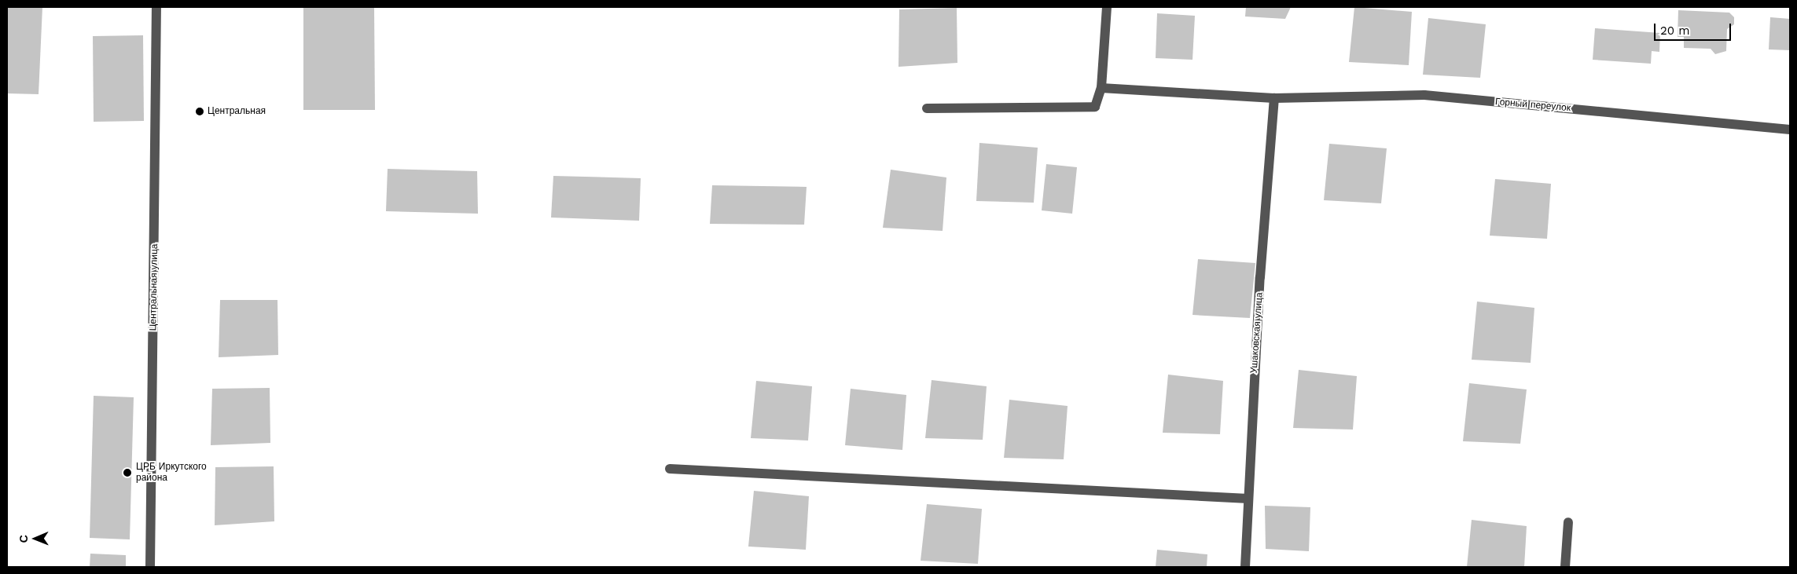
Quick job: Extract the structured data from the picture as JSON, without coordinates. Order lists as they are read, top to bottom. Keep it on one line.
{"streets":{"street":["Горный переулок","Центральная улица","Ушаковская улица"]},"crossings":[["Горный переулок","Ушаковская улица"]],"places":["Центральная","ЦРБ Иркутского района"],"scale_bar":"20 m","north":"left"}
